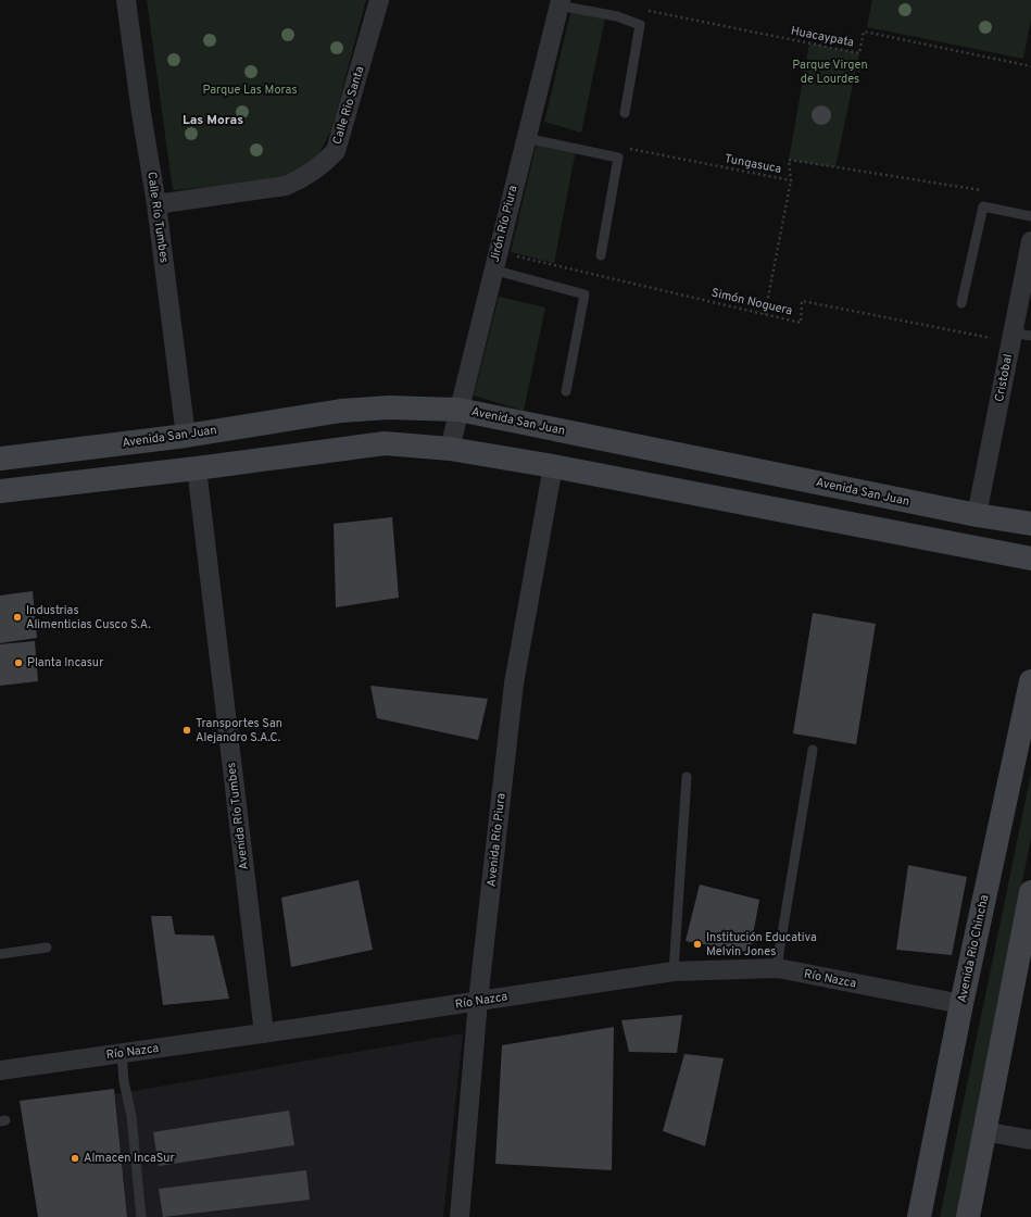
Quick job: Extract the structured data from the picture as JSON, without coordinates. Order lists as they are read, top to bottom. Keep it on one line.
{"streets":{"street":["Calle Rio Santa","Calle Río Tumbes","Jirón Río Piura","Cristobal","Avenida San Juan","Avenida Río Tumbes","Avenida Río Piura","Avenida Rio Chincha","Río Nazca"],"path":["Huacaypata","Tungasuca","Simón Noguera"]},"crossings":[["Calle Rio Santa","Calle Río Tumbes"],["Calle Río Tumbes","Avenida San Juan"],["Jirón Río Piura","Simón Noguera"],["Jirón Río Piura","Avenida San Juan"],["Simón Noguera","Cristobal"],["Cristobal","Avenida San Juan"],["Avenida Río Tumbes","Río Nazca"],["Avenida Río Piura","Río Nazca"],["Avenida Rio Chincha","Río Nazca"]],"districts":["Las Moras"],"parks":["Parque Virgen de Lourdes","Parque Las Moras"],"places":["Industrias Alimenticias Cusco S.A.","Planta Incasur","Transportes San Alejandro S.A.C.","Institución Educativa Melvin Jones","Almacen IncaSur"]}
